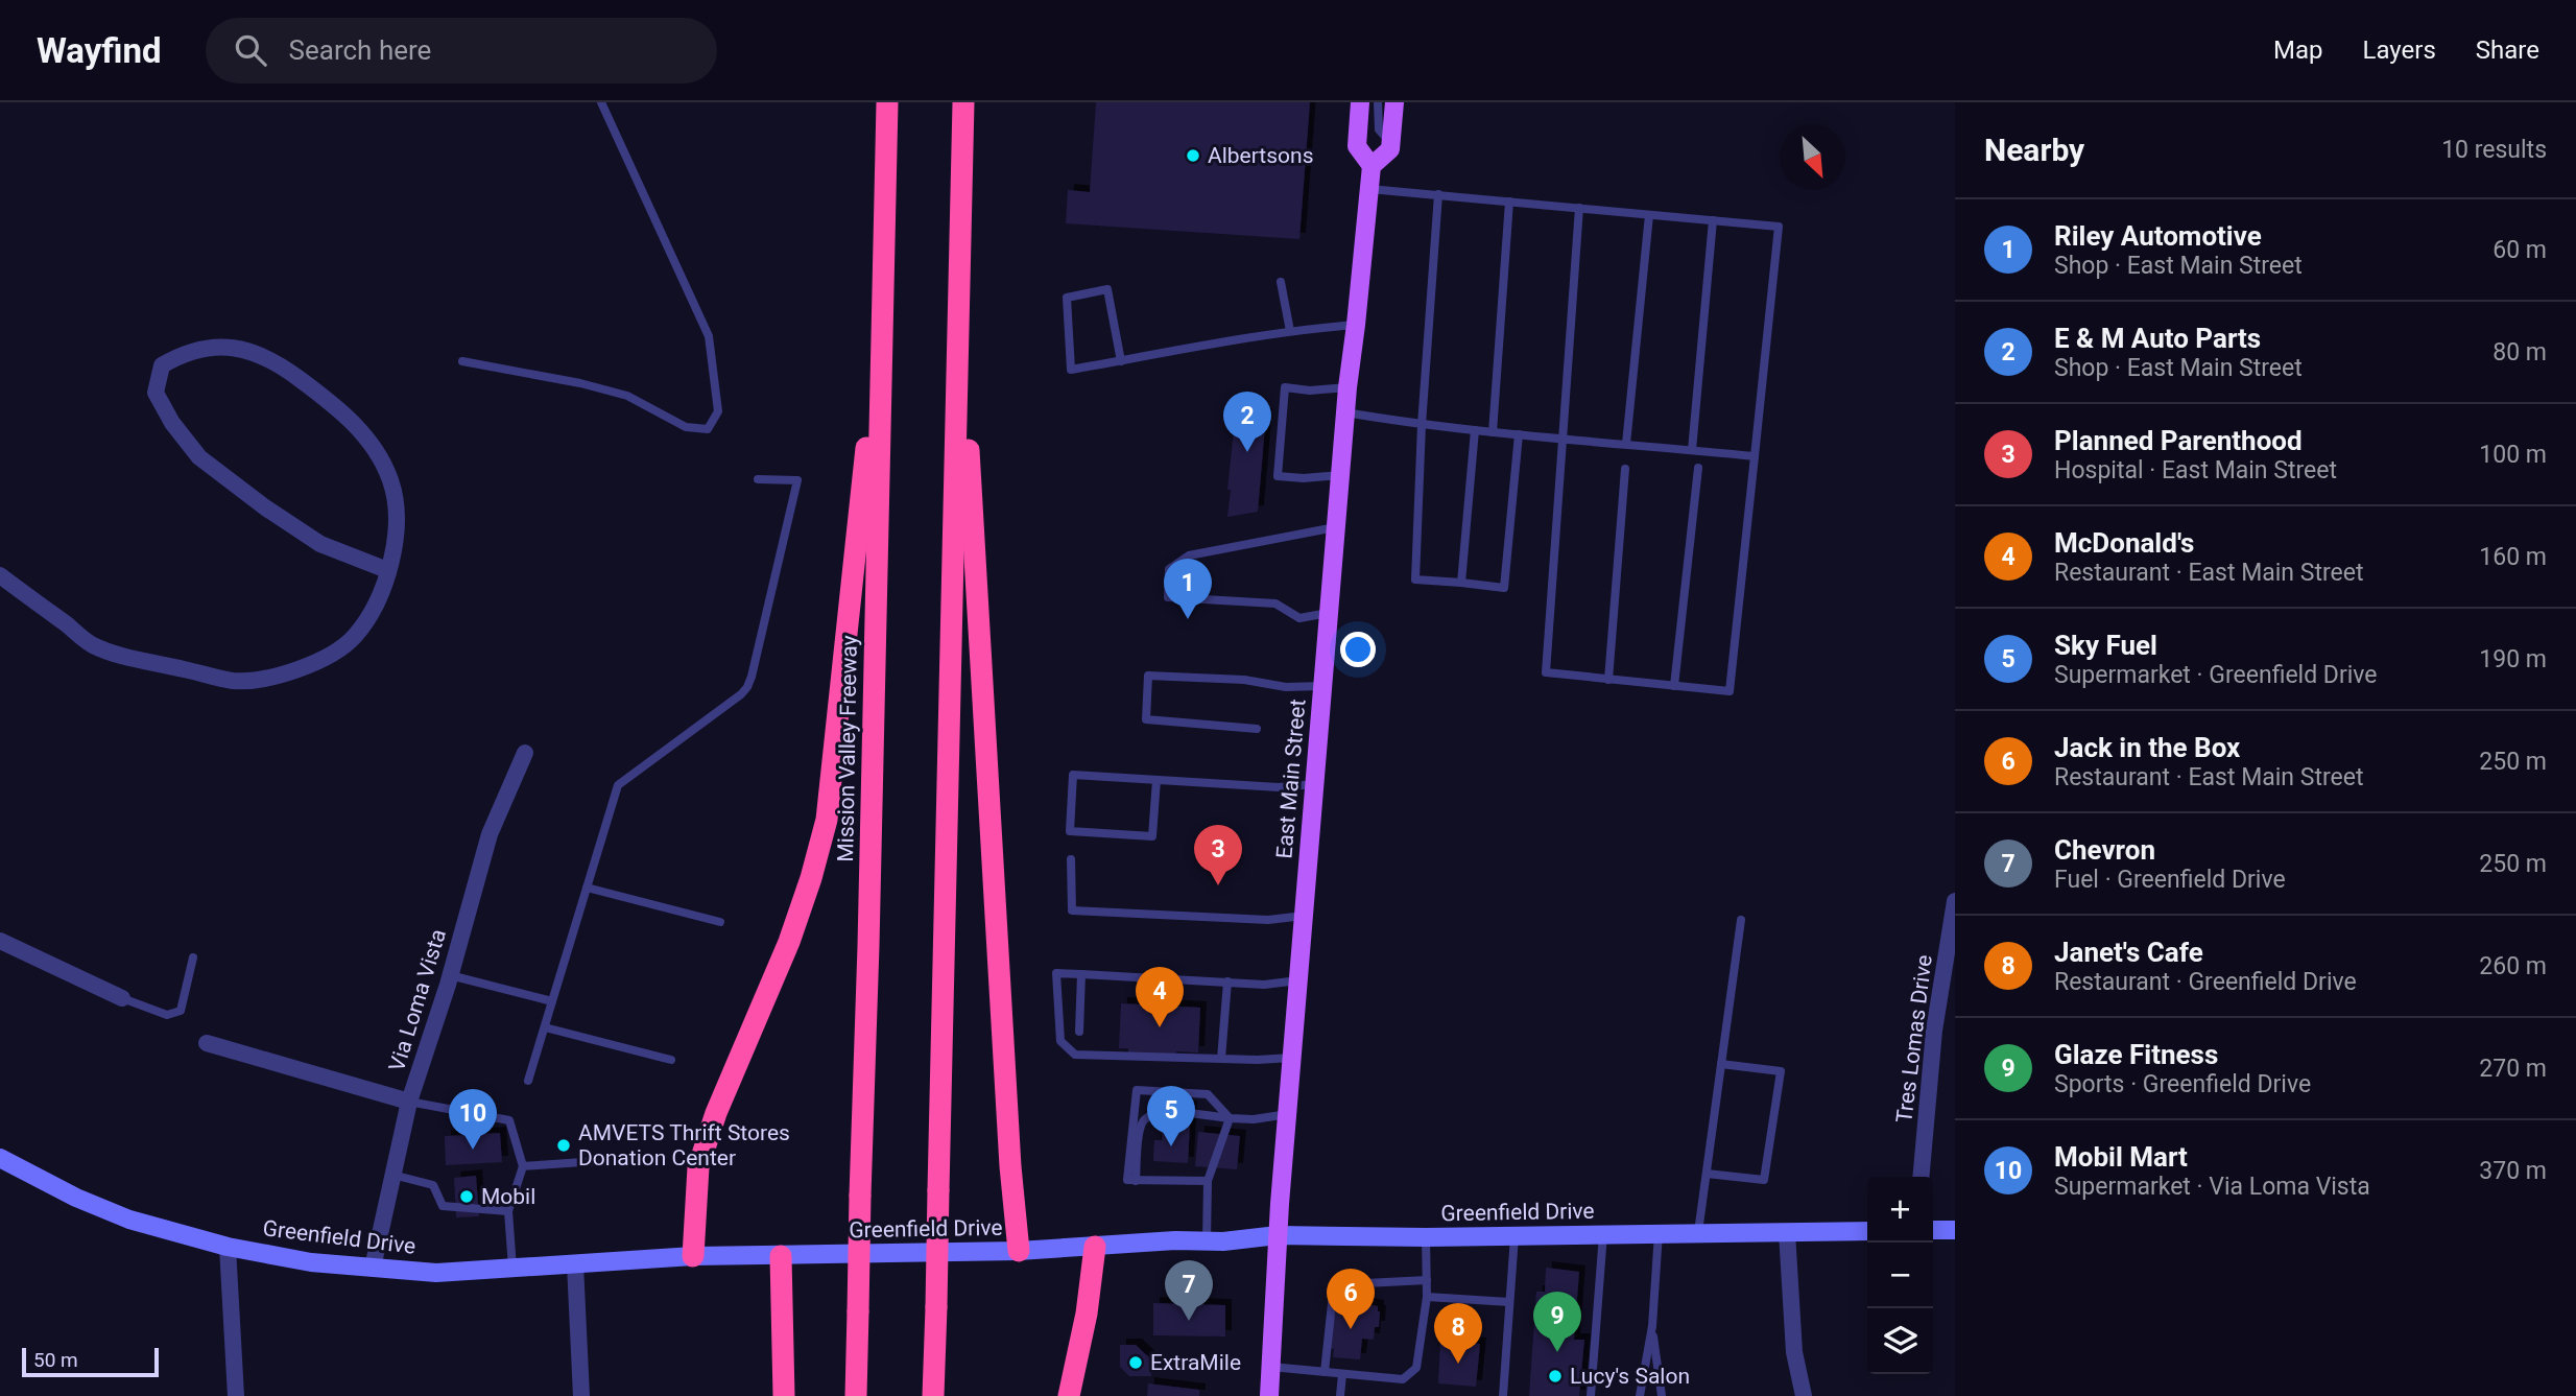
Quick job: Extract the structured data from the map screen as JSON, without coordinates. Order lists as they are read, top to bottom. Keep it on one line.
{"streets":{"highway":["Mission Valley Freeway"],"main road":["East Main Street","Greenfield Drive"],"street":["Via Loma Vista","Tres Lomas Drive"]},"crossings":[["East Main Street","Greenfield Drive"],["Via Loma Vista","Greenfield Drive"]],"places":["Albertsons","AMVETS Thrift Stores Donation Center","Mobil","ExtraMile","Lucy's Salon"],"scale_bar":"50 m","north":"bottom right","page":{"header":"Wayfind","search":"Search here","nav":["Map","Layers","Share"],"heading":["Nearby","10 results"],"list":[{"mark":"1","name":"Riley Automotive","note":"Shop · East Main Street","value":"60 m"},{"mark":"2","name":"E & M Auto Parts","note":"Shop · East Main Street","value":"80 m"},{"mark":"3","name":"Planned Parenthood","note":"Hospital · East Main Street","value":"100 m"},{"mark":"4","name":"McDonald's","note":"Restaurant · East Main Street","value":"160 m"},{"mark":"5","name":"Sky Fuel","note":"Supermarket · Greenfield Drive","value":"190 m"},{"mark":"6","name":"Jack in the Box","note":"Restaurant · East Main Street","value":"250 m"},{"mark":"7","name":"Chevron","note":"Fuel · Greenfield Drive","value":"250 m"},{"mark":"8","name":"Janet's Cafe","note":"Restaurant · Greenfield Drive","value":"260 m"},{"mark":"9","name":"Glaze Fitness","note":"Sports · Greenfield Drive","value":"270 m"},{"mark":"10","name":"Mobil Mart","note":"Supermarket · Via Loma Vista","value":"370 m"}],"pins":["2","1","3","4","5","10","7","6","9","8"],"map_buttons":["+","−"],"scale":"50 m"}}
